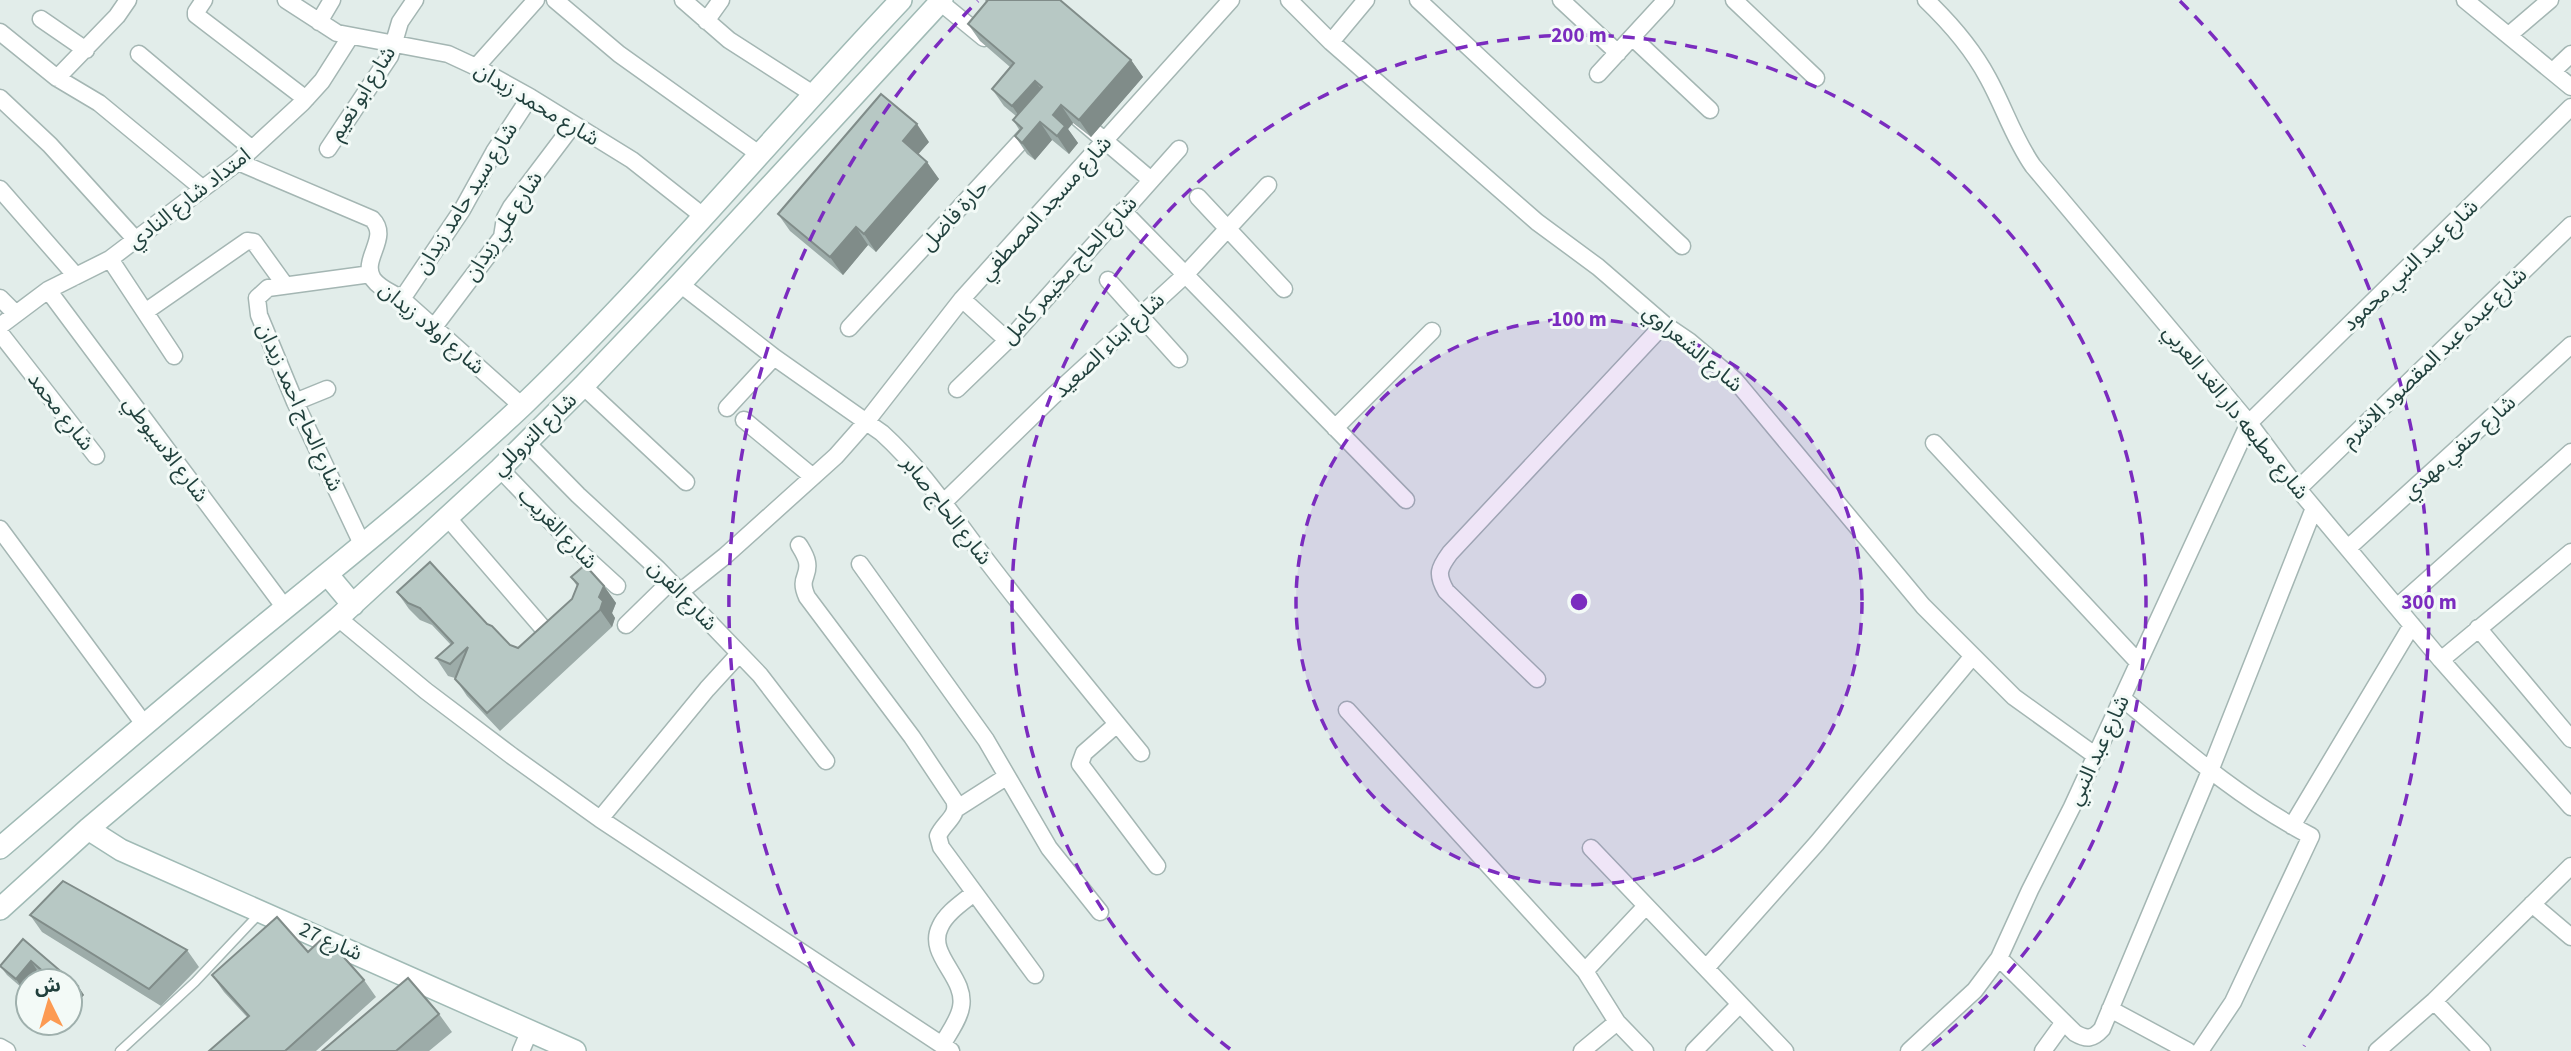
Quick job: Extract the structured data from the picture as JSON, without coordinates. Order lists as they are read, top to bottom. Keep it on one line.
{"streets":{"street":["شارع ابو نعيم","شارع محمد زيدان","امتداد شارع النادي","شارع سيد حامد زيدان","شارع مسجد المصطفي","حارة فاضل","شارع علي زيدان","شارع عبد النبي محمود","شارع الحاج مخيمر كامل","شارع اولاد زيدان","شارع ابناء الصعيد","شارع الشعراوي","شارع عبده عبد المقصود الاشرم","شارع الحاج احمد زيدان","شارع محمد","شارع مطبعه دار الغد العربي","شارع التروللي","شارع حنفي مهدي","شارع الاسيوطي","شارع الحاج صابر","شارع الغريب","شارع الفرن","شارع عبد النبي","شارع 27"]},"crossings":[["شارع ابو نعيم","شارع محمد زيدان"],["شارع محمد زيدان","امتداد شارع النادي"],["شارع محمد زيدان","شارع سيد حامد زيدان"],["شارع محمد زيدان","شارع علي زيدان"],["شارع محمد زيدان","شارع التروللي"],["امتداد شارع النادي","شارع اولاد زيدان"],["امتداد شارع النادي","شارع الاسيوطي"],["شارع سيد حامد زيدان","شارع اولاد زيدان"],["شارع مسجد المصطفي","شارع الحاج صابر"],["شارع مسجد المصطفي","شارع الفرن"],["شارع علي زيدان","شارع اولاد زيدان"],["شارع عبد النبي محمود","شارع مطبعه دار الغد العربي"],["شارع عبد النبي محمود","شارع عبد النبي"],["شارع اولاد زيدان","شارع التروللي"],["شارع ابناء الصعيد","شارع الحاج صابر"],["شارع الشعراوي","شارع عبد النبي"],["شارع عبده عبد المقصود الاشرم","شارع مطبعه دار الغد العربي"],["شارع الحاج احمد زيدان","شارع التروللي"],["شارع مطبعه دار الغد العربي","شارع حنفي مهدي"],["شارع مطبعه دار الغد العربي","شارع عبد النبي"],["شارع التروللي","شارع الاسيوطي"],["شارع التروللي","شارع الحاج صابر"],["شارع التروللي","شارع الغريب"],["شارع التروللي","شارع الفرن"],["شارع التروللي","شارع 27"]],"north":"top","rings":["200 m","100 m","300 m"]}
